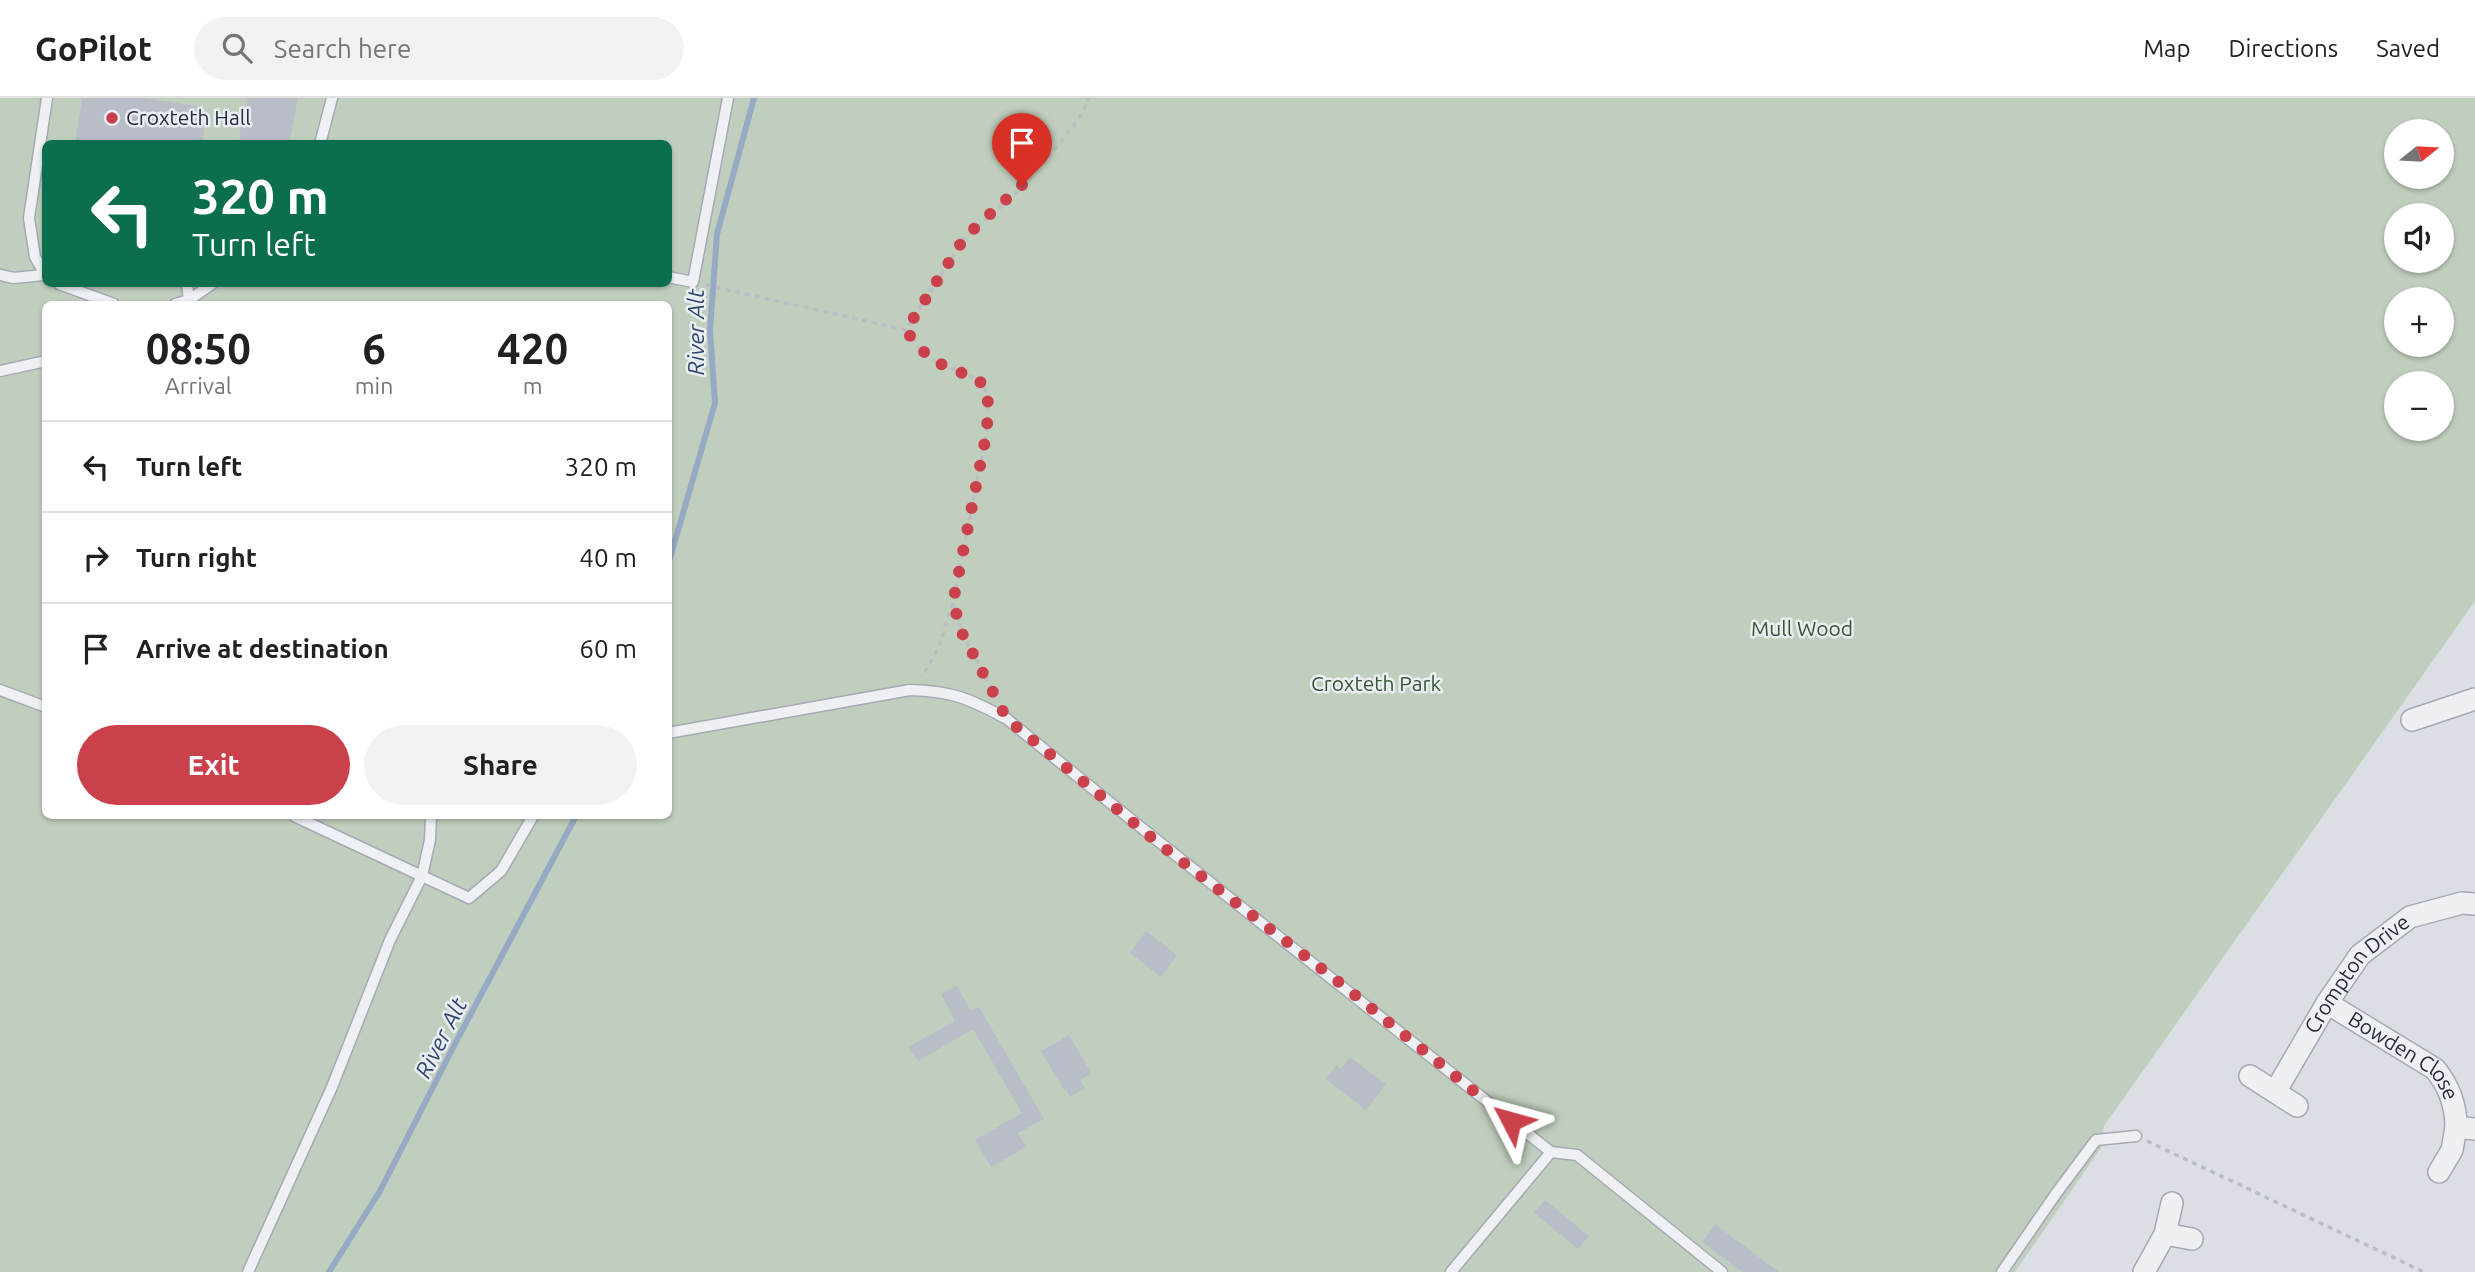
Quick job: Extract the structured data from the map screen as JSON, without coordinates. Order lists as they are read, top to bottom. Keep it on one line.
{"streets":{"street":["Crompton Drive","Bowden Close"]},"crossings":[["Crompton Drive","Bowden Close"]],"water":["River Alt"],"parks":["Mull Wood","Croxteth Park"],"places":["Croxteth Hall"],"north":"right","page":{"header":"GoPilot","search":"Search here","nav":["Map","Directions","Saved"],"map_buttons":["+","−"],"turn":["320 m","Turn left"],"eta":["08:50","Arrival","6","min","420","m"],"list":[{"name":"Turn left","value":"320 m"},{"name":"Turn right","value":"40 m"},{"name":"Arrive at destination","value":"60 m"}],"buttons":["Exit","Share"]}}
